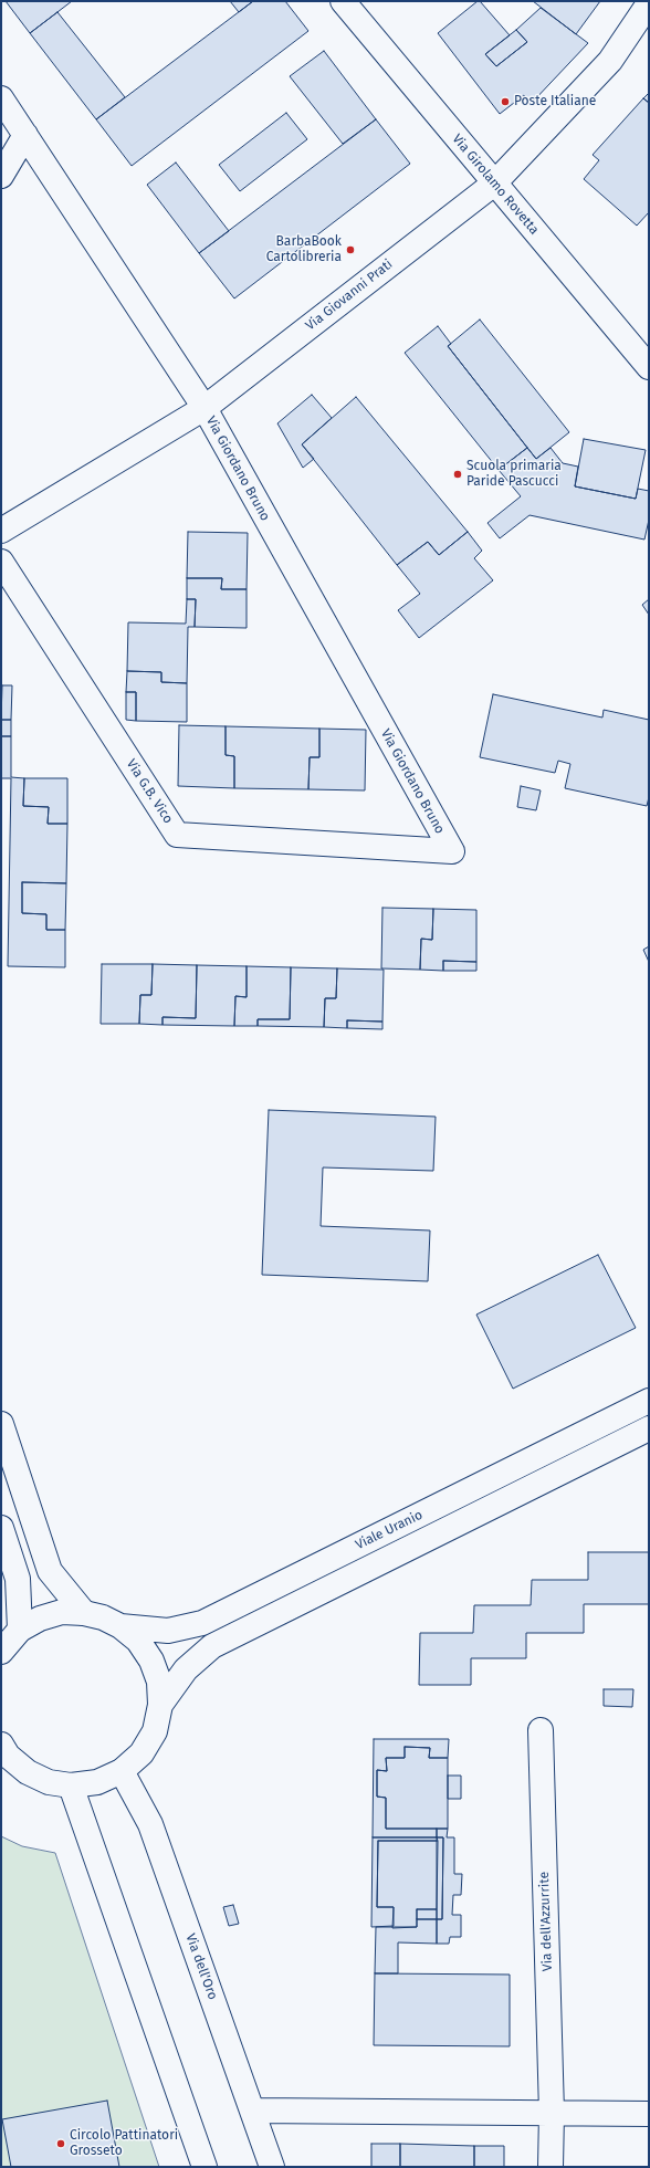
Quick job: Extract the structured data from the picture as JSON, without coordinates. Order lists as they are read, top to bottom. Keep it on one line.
{"streets":{"street":["Via Girolamo Rovetta","Via Giovanni Prati","Via Giordano Bruno","Via G.B. Vico","Viale Uranio","Via dell'Azzurrite","Via dell'Oro"]},"crossings":[["Via Girolamo Rovetta","Via Giovanni Prati"],["Via Giovanni Prati","Via Giordano Bruno"],["Via Giordano Bruno","Via G.B. Vico"]],"places":["Poste Italiane","BarbaBook Cartolibreria","Scuola primaria Paride Pascucci","Circolo Pattinatori Grosseto"]}
